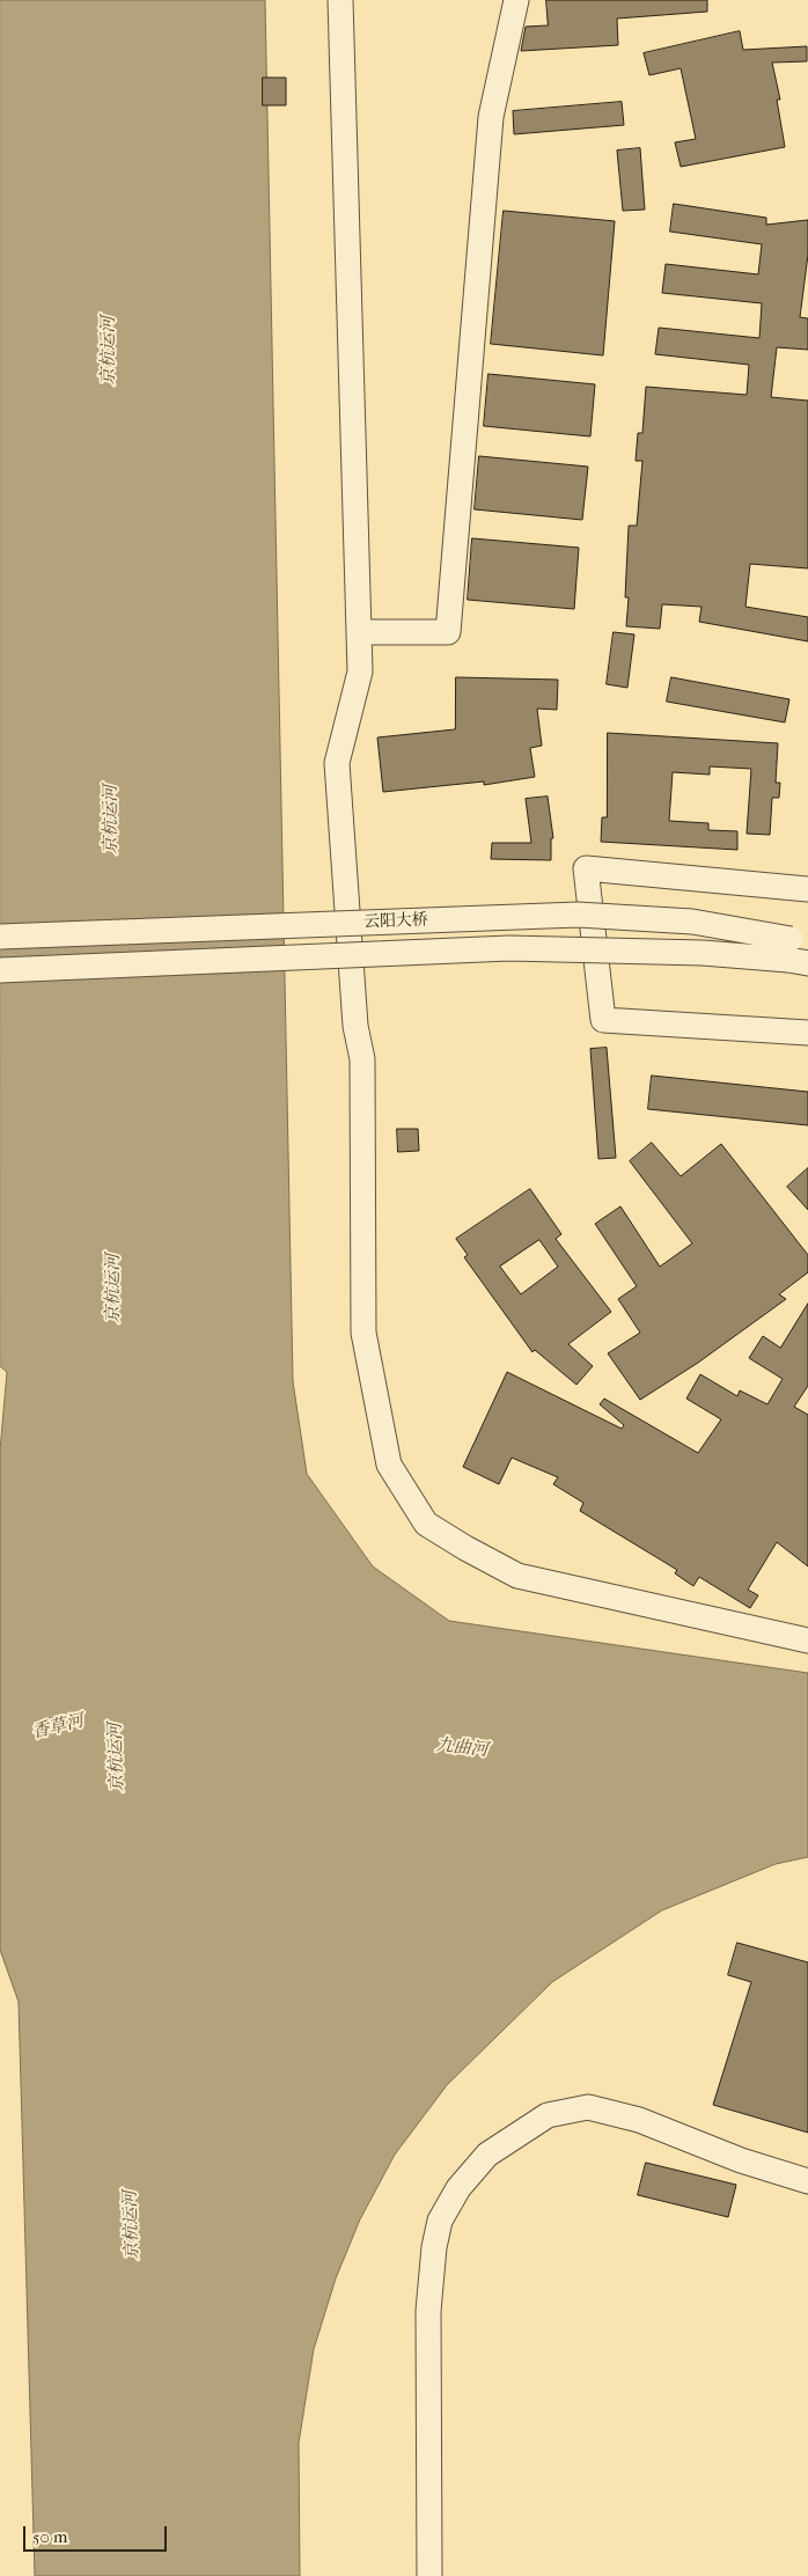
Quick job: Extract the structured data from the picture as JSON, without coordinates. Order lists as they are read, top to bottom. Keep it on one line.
{"streets":{"street":["云阳大桥"]},"water":["京杭运河","香草河","九曲河"],"scale_bar":"50 m"}
